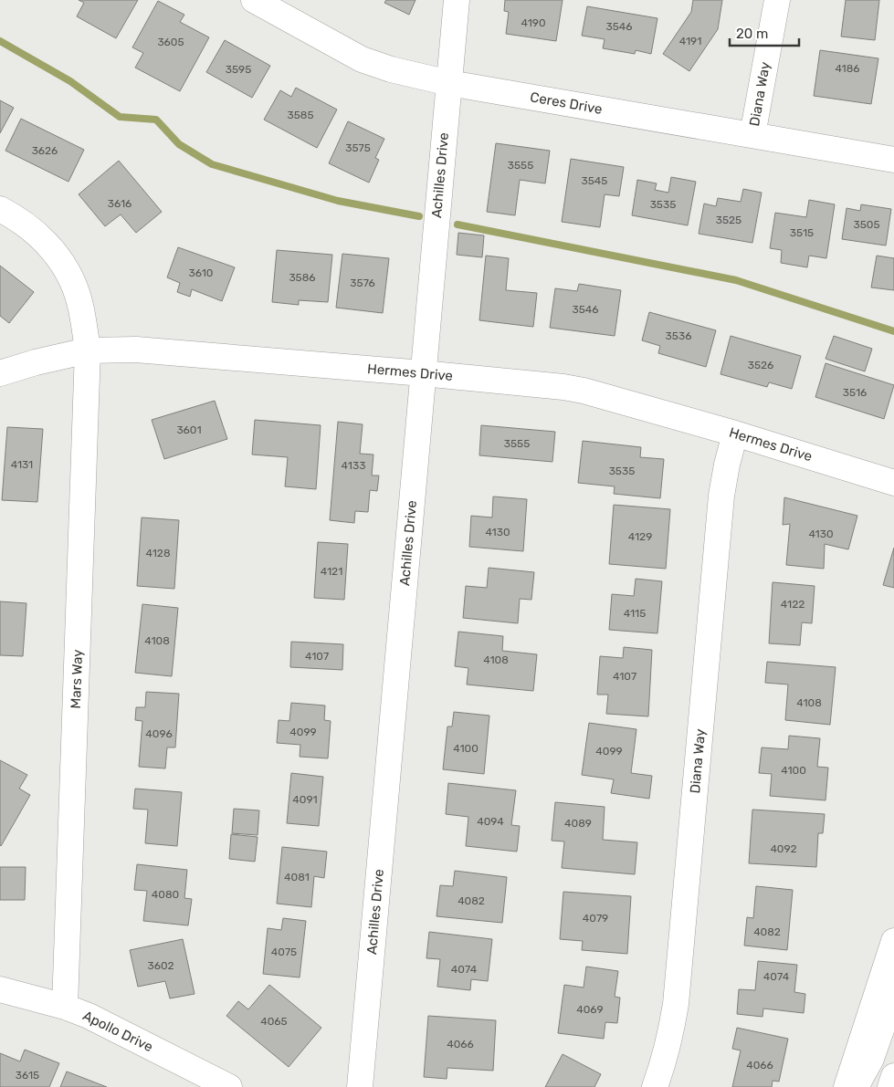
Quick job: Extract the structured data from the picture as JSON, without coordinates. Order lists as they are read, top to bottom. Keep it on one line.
{"streets":{"main road":["Diana Way","Ceres Drive","Achilles Drive","Hermes Drive","Mars Way","Apollo Drive"]},"crossings":[["Diana Way","Ceres Drive"],["Diana Way","Hermes Drive"],["Ceres Drive","Achilles Drive"],["Achilles Drive","Hermes Drive"],["Hermes Drive","Mars Way"],["Mars Way","Apollo Drive"]],"house_numbers":["4190","3546","4191","3605","4186","3595","3585","3575","3626","3555","3545","3616","3535","3525","3505","3515","3610","3586","3576","3546","3536","3526","3516","3601","3555","4131","4133","3535","4130","4130","4129","4128","4121","4122","4115","4108","4107","4108","4107","4108","4099","4096","4100","4099","4100","4091","4094","4089","4092","4081","4080","4082","4079","4082","4075","3602","4074","4074","4069","4065","4066","4066","3615"],"scale_bar":"20 m"}
